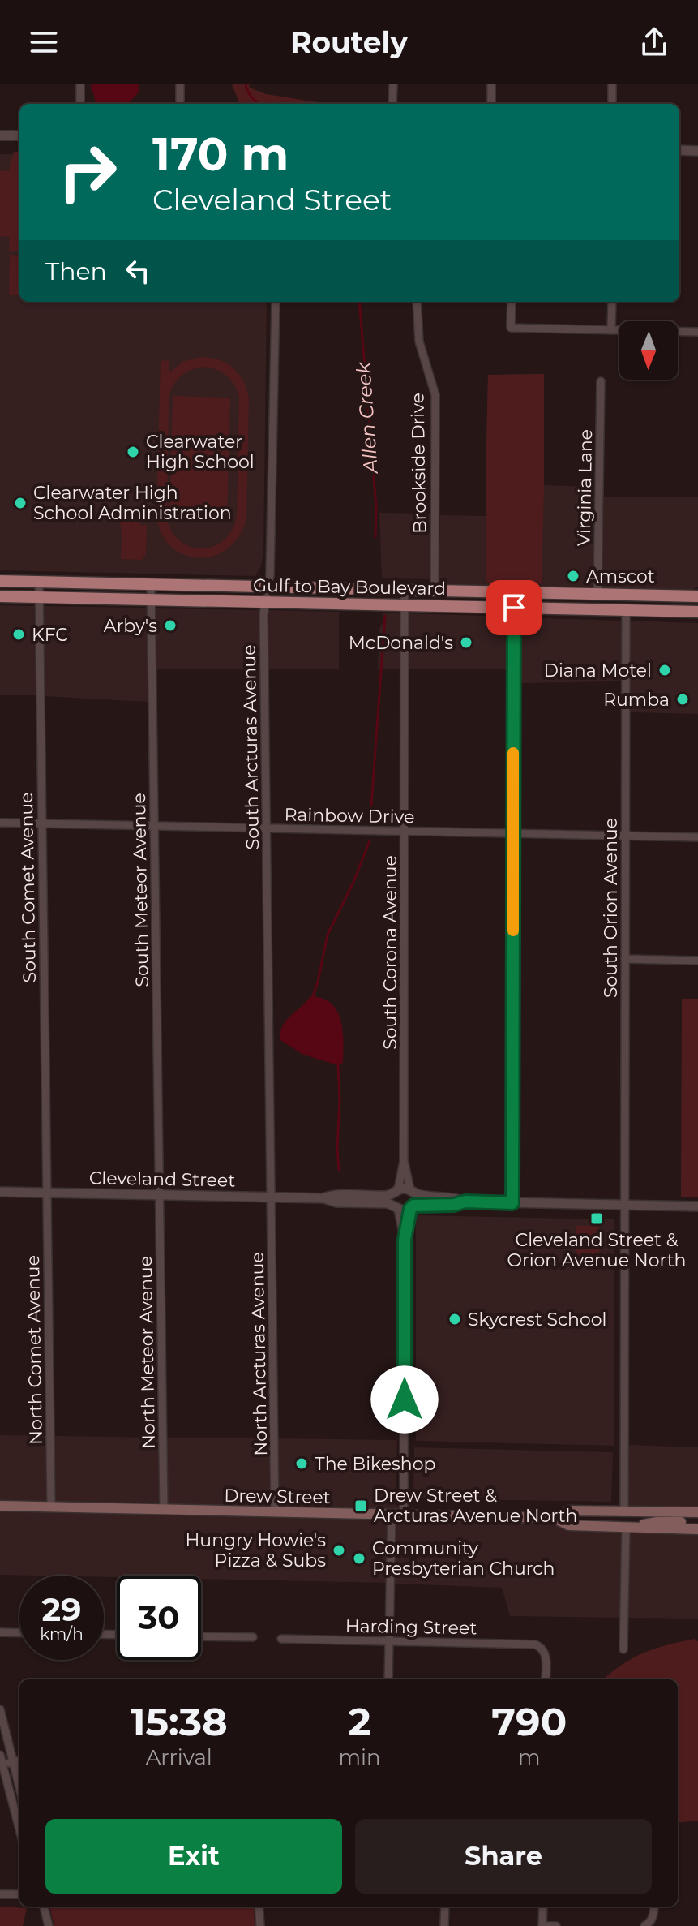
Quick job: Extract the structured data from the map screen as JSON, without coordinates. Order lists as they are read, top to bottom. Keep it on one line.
{"streets":{"main road":["Gulf to Bay Boulevard","Drew Street"],"street":["Brookside Drive","Virginia Lane","South Arcturas Avenue","Rainbow Drive","South Comet Avenue","South Meteor Avenue","South Orion Avenue","South Corona Avenue","Cleveland Street","North Comet Avenue","North Meteor Avenue","North Arcturas Avenue","Harding Street"]},"crossings":[["Brookside Drive","Gulf to Bay Boulevard"],["Virginia Lane","Gulf to Bay Boulevard"],["Gulf to Bay Boulevard","South Arcturas Avenue"],["Gulf to Bay Boulevard","South Comet Avenue"],["Gulf to Bay Boulevard","South Meteor Avenue"],["Gulf to Bay Boulevard","South Orion Avenue"],["Gulf to Bay Boulevard","South Corona Avenue"],["South Arcturas Avenue","Rainbow Drive"],["South Arcturas Avenue","Cleveland Street"],["South Arcturas Avenue","North Arcturas Avenue"],["Rainbow Drive","South Comet Avenue"],["Rainbow Drive","South Meteor Avenue"],["Rainbow Drive","South Orion Avenue"],["Rainbow Drive","South Corona Avenue"],["South Comet Avenue","Cleveland Street"],["South Comet Avenue","North Comet Avenue"],["South Meteor Avenue","Cleveland Street"],["South Meteor Avenue","North Meteor Avenue"],["South Orion Avenue","Drew Street"],["South Corona Avenue","Cleveland Street"],["Cleveland Street","North Comet Avenue"],["Cleveland Street","North Meteor Avenue"],["Cleveland Street","North Arcturas Avenue"],["North Comet Avenue","Drew Street"],["North Meteor Avenue","Drew Street"],["North Arcturas Avenue","Drew Street"]],"water":["Allen Creek"],"places":{"other":["Clearwater High School","Clearwater High School Administration","Amscot","Arby's","KFC","McDonald's","Diana Motel","Rumba","Skycrest School","The Bikeshop","Hungry Howie's Pizza & Subs","Community Presbyterian Church"],"transit":["Cleveland Street & Orion Avenue North","Drew Street & Arcturas Avenue North"]},"north":"bottom","page":{"header":"Routely","turn":["170 m","Cleveland Street"],"then":"Then","speed":"29 km/h","limit":"30","eta":["15:38","Arrival","2","min","790","m"],"buttons":["Exit","Share"]}}
